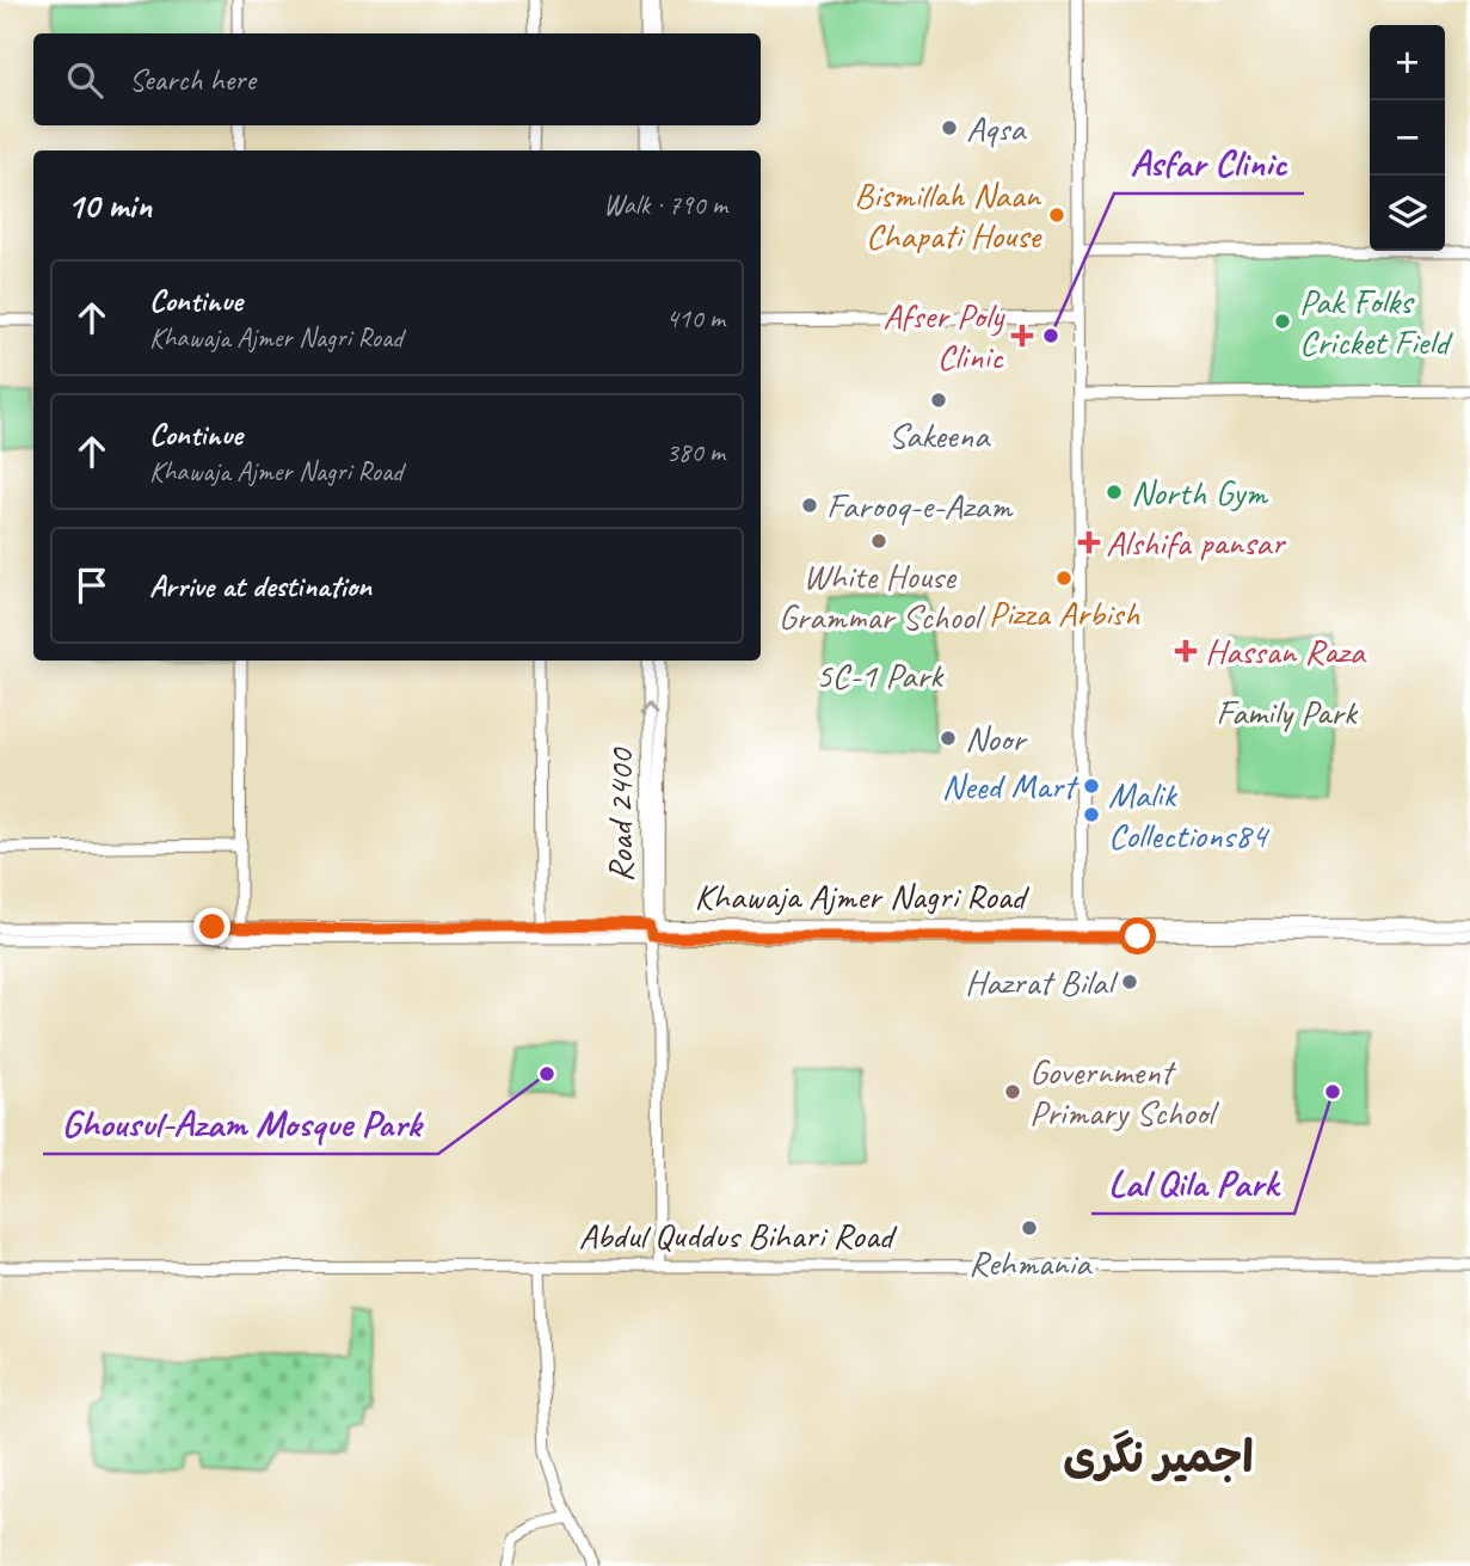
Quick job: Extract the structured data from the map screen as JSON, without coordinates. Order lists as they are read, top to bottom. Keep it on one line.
{"streets":{"street":["Road 2400","Khawaja Ajmer Nagri Road","Abdul Quddus Bihari Road"]},"crossings":[["Road 2400","Khawaja Ajmer Nagri Road"],["Road 2400","Abdul Quddus Bihari Road"]],"districts":["اجمیر نگری"],"parks":["5C-1 Park","Family Park"],"places":{"other":["Aqsa","Bismillah Naan Chapati House","Pak Folks Cricket Field","Asfar Clinic","Sakeena","North Gym","Farooq-e-Azam","White House Grammar School","Pizza Arbish","Noor","Need Mart","Malik Collections84","Hazrat Bilal","Ghousul-Azam Mosque Park","Government Primary School","Lal Qila Park","Rehmania"],"health":["Afser Poly Clinic","Alshifa pansar","Hassan Raza"]},"page":{"map_buttons":["+","−"],"search":"Search here","heading":["10 min","Walk · 790 m"],"list":[["Continue","Khawaja Ajmer Nagri Road","410 m"],["Continue","Khawaja Ajmer Nagri Road","380 m"],"Arrive at destination"]}}
